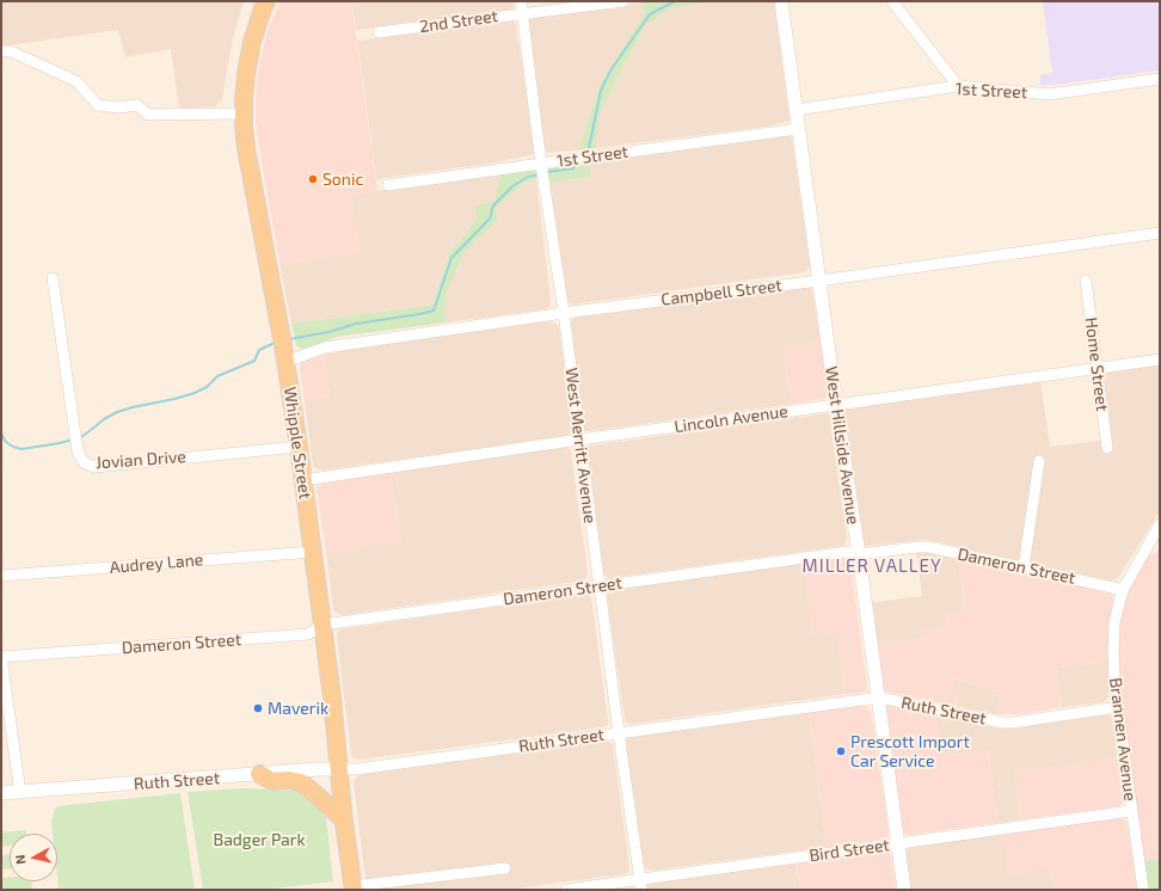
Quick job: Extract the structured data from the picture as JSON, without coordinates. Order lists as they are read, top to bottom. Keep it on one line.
{"streets":{"main road":["Whipple Street"],"street":["2nd Street","1st Street","Campbell Street","Home Street","Lincoln Avenue","West Merritt Avenue","West Hillside Avenue","Jovian Drive","Audrey Lane","Dameron Street","Ruth Street","Brannen Avenue","Bird Street"]},"crossings":[["2nd Street","West Merritt Avenue"],["1st Street","West Merritt Avenue"],["1st Street","West Hillside Avenue"],["Campbell Street","Whipple Street"],["Campbell Street","West Merritt Avenue"],["Campbell Street","West Hillside Avenue"],["Home Street","Lincoln Avenue"],["Lincoln Avenue","Whipple Street"],["Lincoln Avenue","West Merritt Avenue"],["Lincoln Avenue","West Hillside Avenue"],["Whipple Street","Jovian Drive"],["Whipple Street","Audrey Lane"],["Whipple Street","Dameron Street"],["Whipple Street","Ruth Street"],["West Merritt Avenue","Dameron Street"],["West Merritt Avenue","Ruth Street"],["West Merritt Avenue","Bird Street"],["West Hillside Avenue","Dameron Street"],["West Hillside Avenue","Ruth Street"],["West Hillside Avenue","Bird Street"],["Dameron Street","Brannen Avenue"],["Ruth Street","Brannen Avenue"],["Brannen Avenue","Bird Street"]],"districts":["MILLER VALLEY"],"parks":["Badger Park"],"places":["Sonic","Maverik","Prescott Import Car Service"],"north":"left"}
